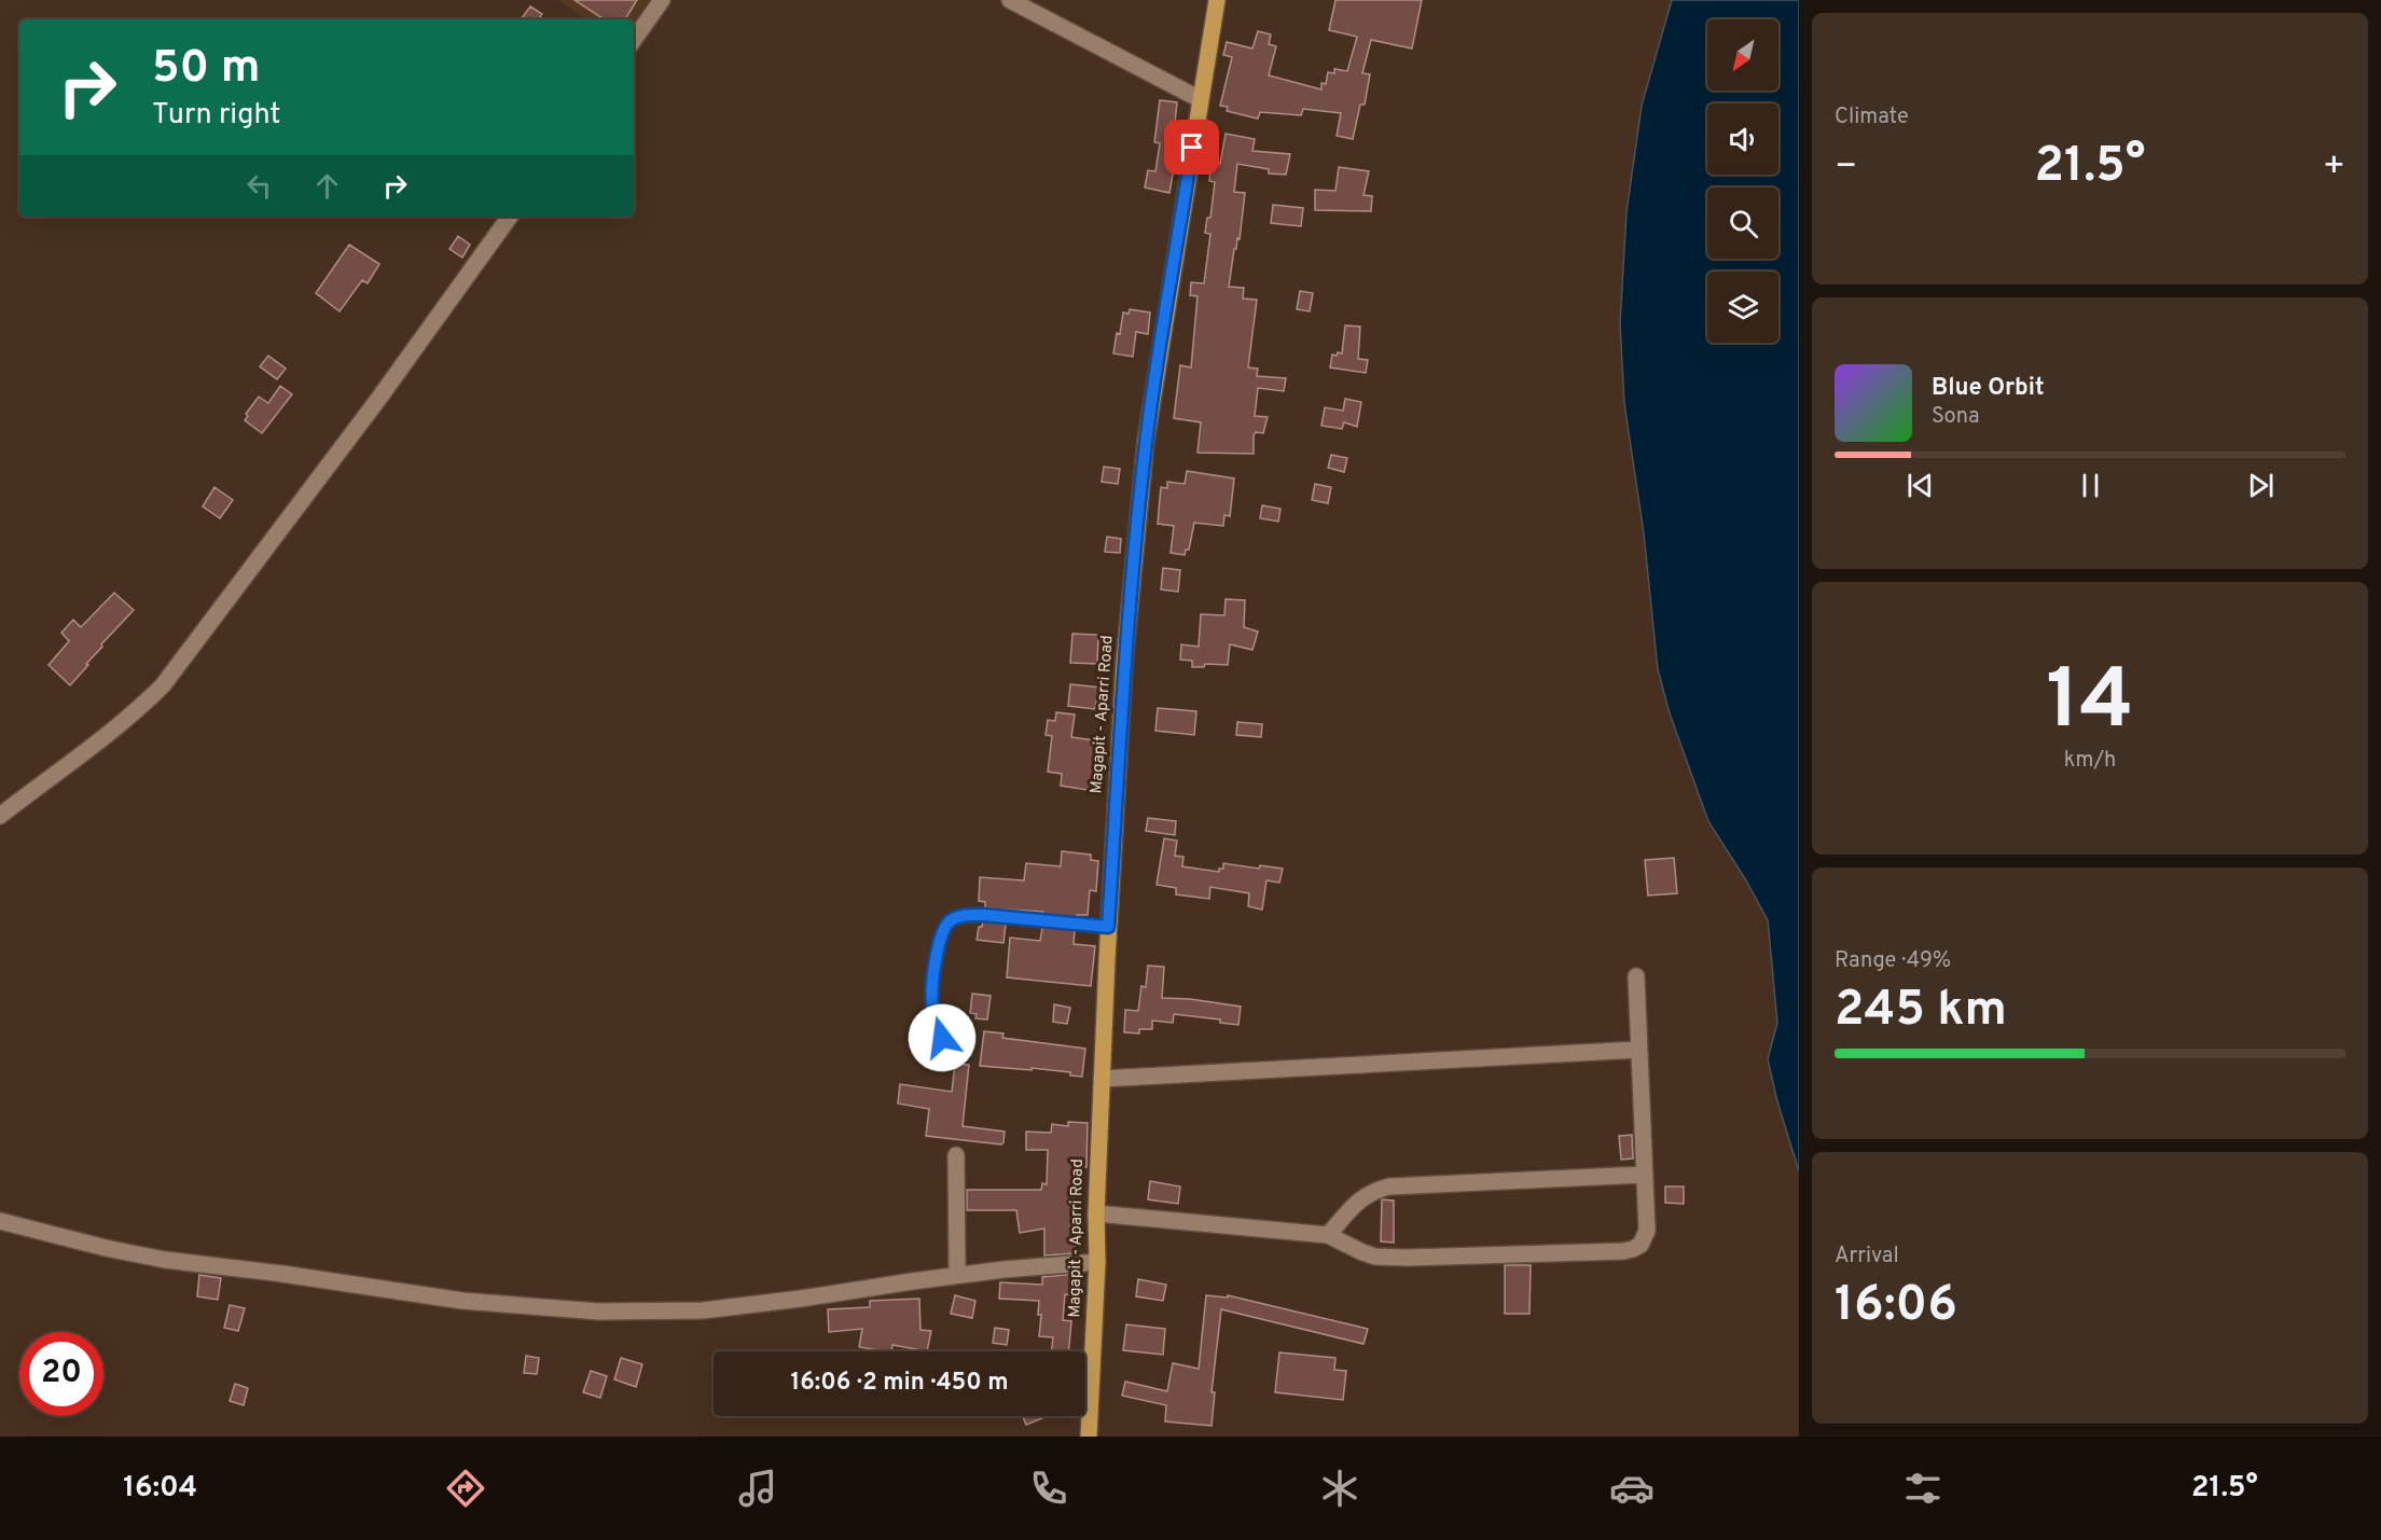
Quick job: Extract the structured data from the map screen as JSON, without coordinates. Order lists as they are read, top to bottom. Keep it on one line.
{"streets":{"main road":["Magapit - Aparri Road"]},"north":"bottom left","page":{"tile":["Climate",["14","km/h"],["Range · 49%","245 km"],["Arrival","16:06"]],"turn":["50 m","Turn right"],"heat":["−","21.5°","+"],"song":["Blue Orbit","Sona"],"limit":"20","trip":"16:06 · 2 min · 450 m","tabs":["16:04","21.5°"]}}
